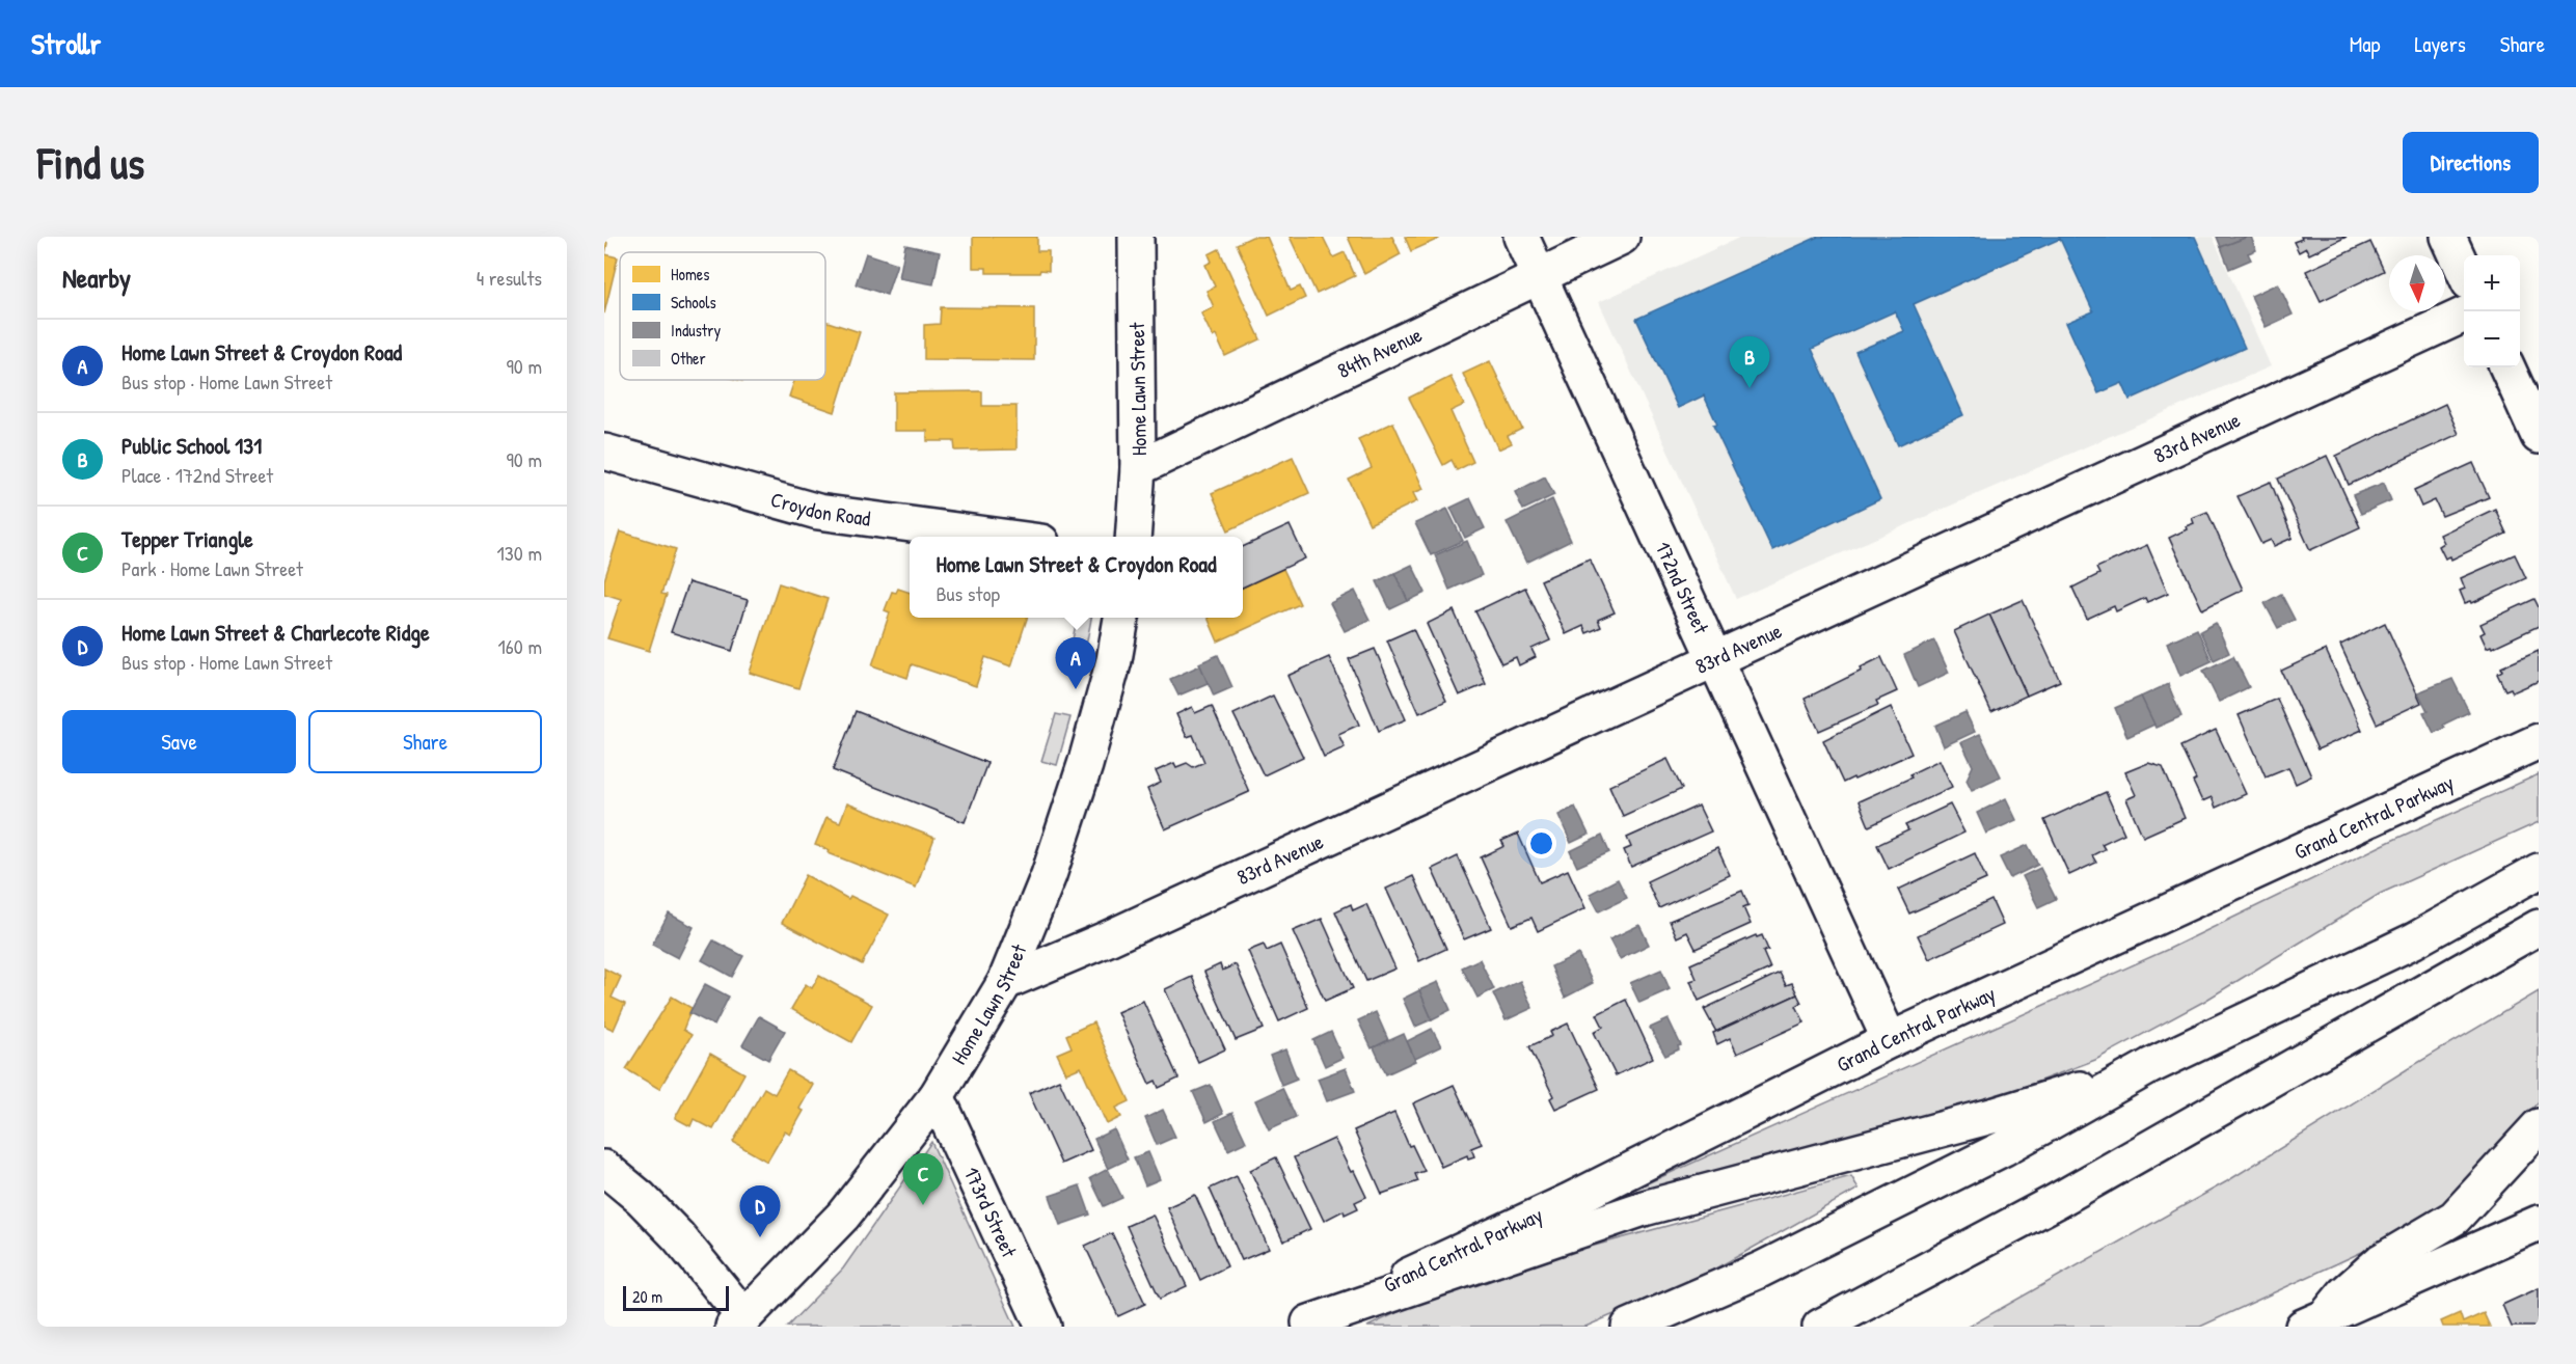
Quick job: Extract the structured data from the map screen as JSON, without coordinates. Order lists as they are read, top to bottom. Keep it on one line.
{"streets":{"main road":["84th Avenue","Home Lawn Street","83rd Avenue","Croydon Road","172nd Street","Grand Central Parkway","173rd Street"]},"crossings":[["84th Avenue","Home Lawn Street"],["84th Avenue","172nd Street"],["Home Lawn Street","83rd Avenue"],["Home Lawn Street","173rd Street"],["83rd Avenue","172nd Street"],["172nd Street","Grand Central Parkway"]],"legend":["Homes","Schools","Industry","Other"],"scale_bar":"20 m","north":"bottom","page":{"header":"Strollr","nav":["Map","Layers","Share"],"buttons":["Directions",["Save","Share"]],"title":"Find us","heading":["Nearby","4 results"],"map_buttons":["+","−"],"list":[{"mark":"A","name":"Home Lawn Street & Croydon Road","note":"Bus stop · Home Lawn Street","value":"90 m"},{"mark":"B","name":"Public School 131","note":"Place · 172nd Street","value":"90 m"},{"mark":"C","name":"Tepper Triangle","note":"Park · Home Lawn Street","value":"130 m"},{"mark":"D","name":"Home Lawn Street & Charlecote Ridge","note":"Bus stop · Home Lawn Street","value":"160 m"}],"pins":["B","A","C","D"],"popup":["Home Lawn Street & Croydon Road","Bus stop"],"scale":"20 m"}}
